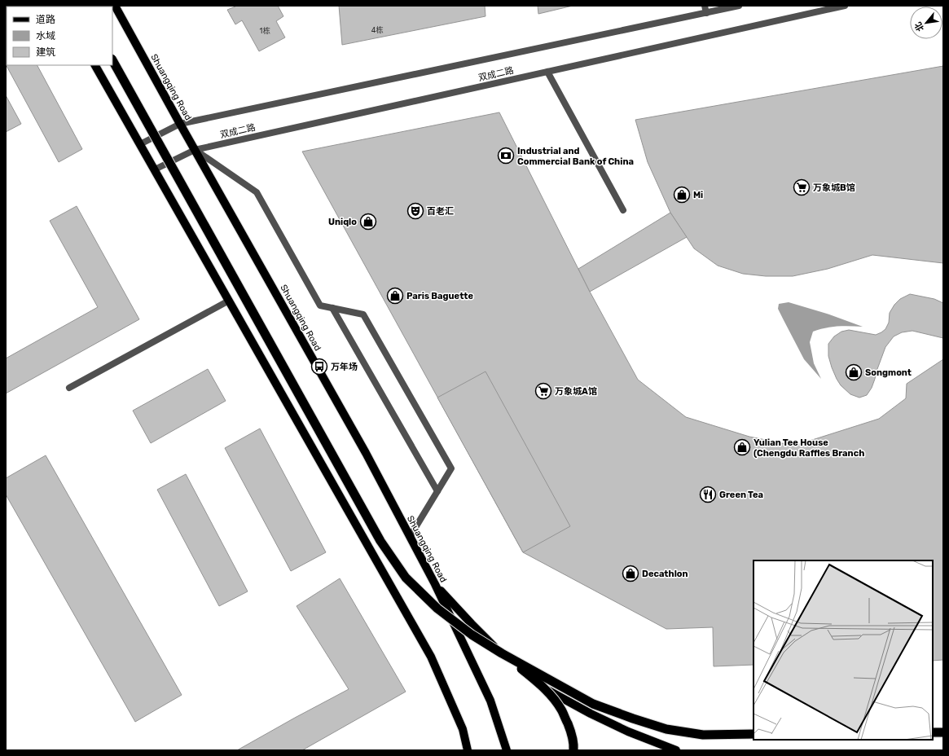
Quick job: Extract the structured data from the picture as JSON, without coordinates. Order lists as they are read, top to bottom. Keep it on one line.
{"streets":{"main road":["Shuangqing Road"],"street":["双成二路"]},"crossings":[["双成二路","Shuangqing Road"]],"places":{"bank":["Industrial and Commercial Bank of China"],"supermarket":["万象城B馆","万象城A馆"],"shop":["Mi","Uniqlo","Paris Baguette","Songmont","Yulian Tee House (Chengdu Raffles Branch","Decathlon"],"theatre":["百老汇"],"bus stop":["万年场"],"restaurant":["Green Tea"]},"house_numbers":["4栋","1栋"],"legend":["道路","水域","建筑"],"north":"bottom left"}
